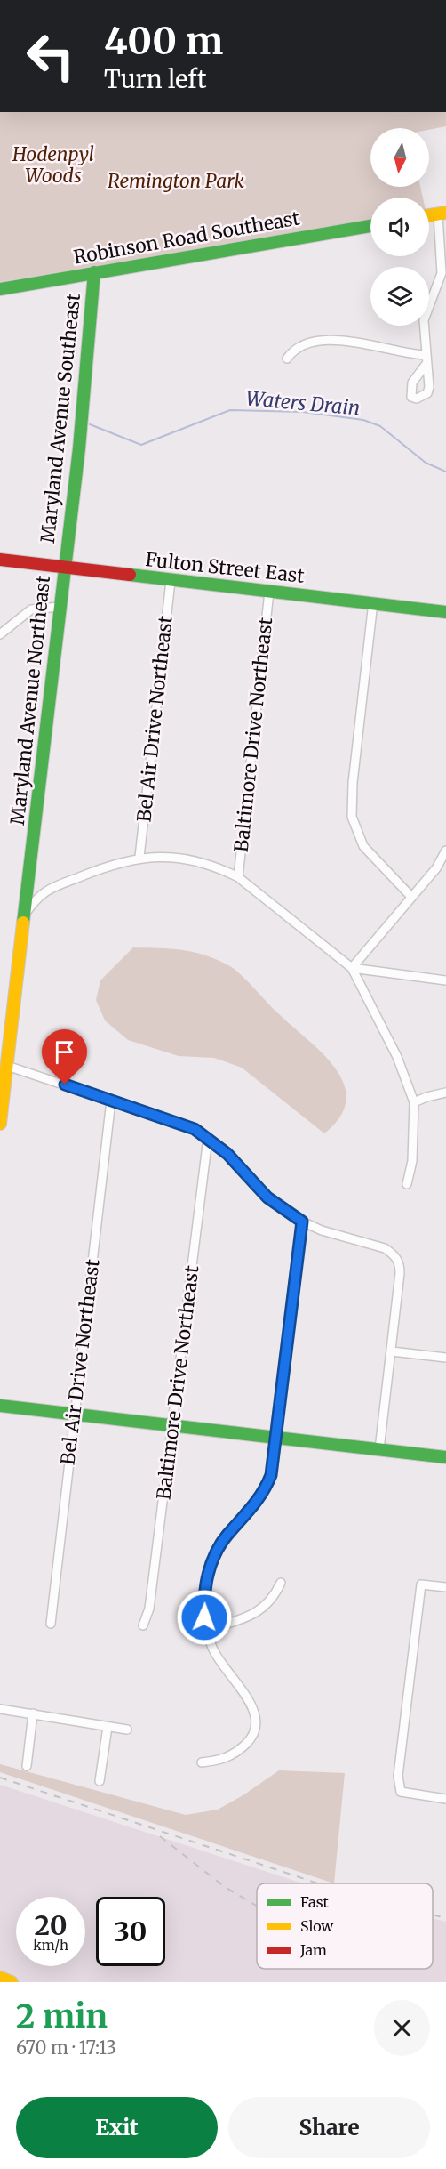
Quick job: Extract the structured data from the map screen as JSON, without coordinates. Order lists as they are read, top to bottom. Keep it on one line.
{"streets":{"main road":["Robinson Road Southeast","Maryland Avenue Southeast","Fulton Street East","Maryland Avenue Northeast"],"street":["Bel Air Drive Northeast","Baltimore Drive Northeast"]},"crossings":[["Robinson Road Southeast","Maryland Avenue Southeast"],["Maryland Avenue Southeast","Fulton Street East"],["Maryland Avenue Southeast","Maryland Avenue Northeast"],["Fulton Street East","Maryland Avenue Northeast"],["Fulton Street East","Bel Air Drive Northeast"],["Fulton Street East","Baltimore Drive Northeast"]],"water":["Waters Drain"],"parks":["Hodenpyl Woods","Remington Park"],"legend":["Fast","Slow","Jam"],"north":"bottom","page":{"turn":["400 m","Turn left"],"speed":"20 km/h","limit":"30","heading":["2 min","670 m · 17:13"],"buttons":["Exit","Share"]}}
